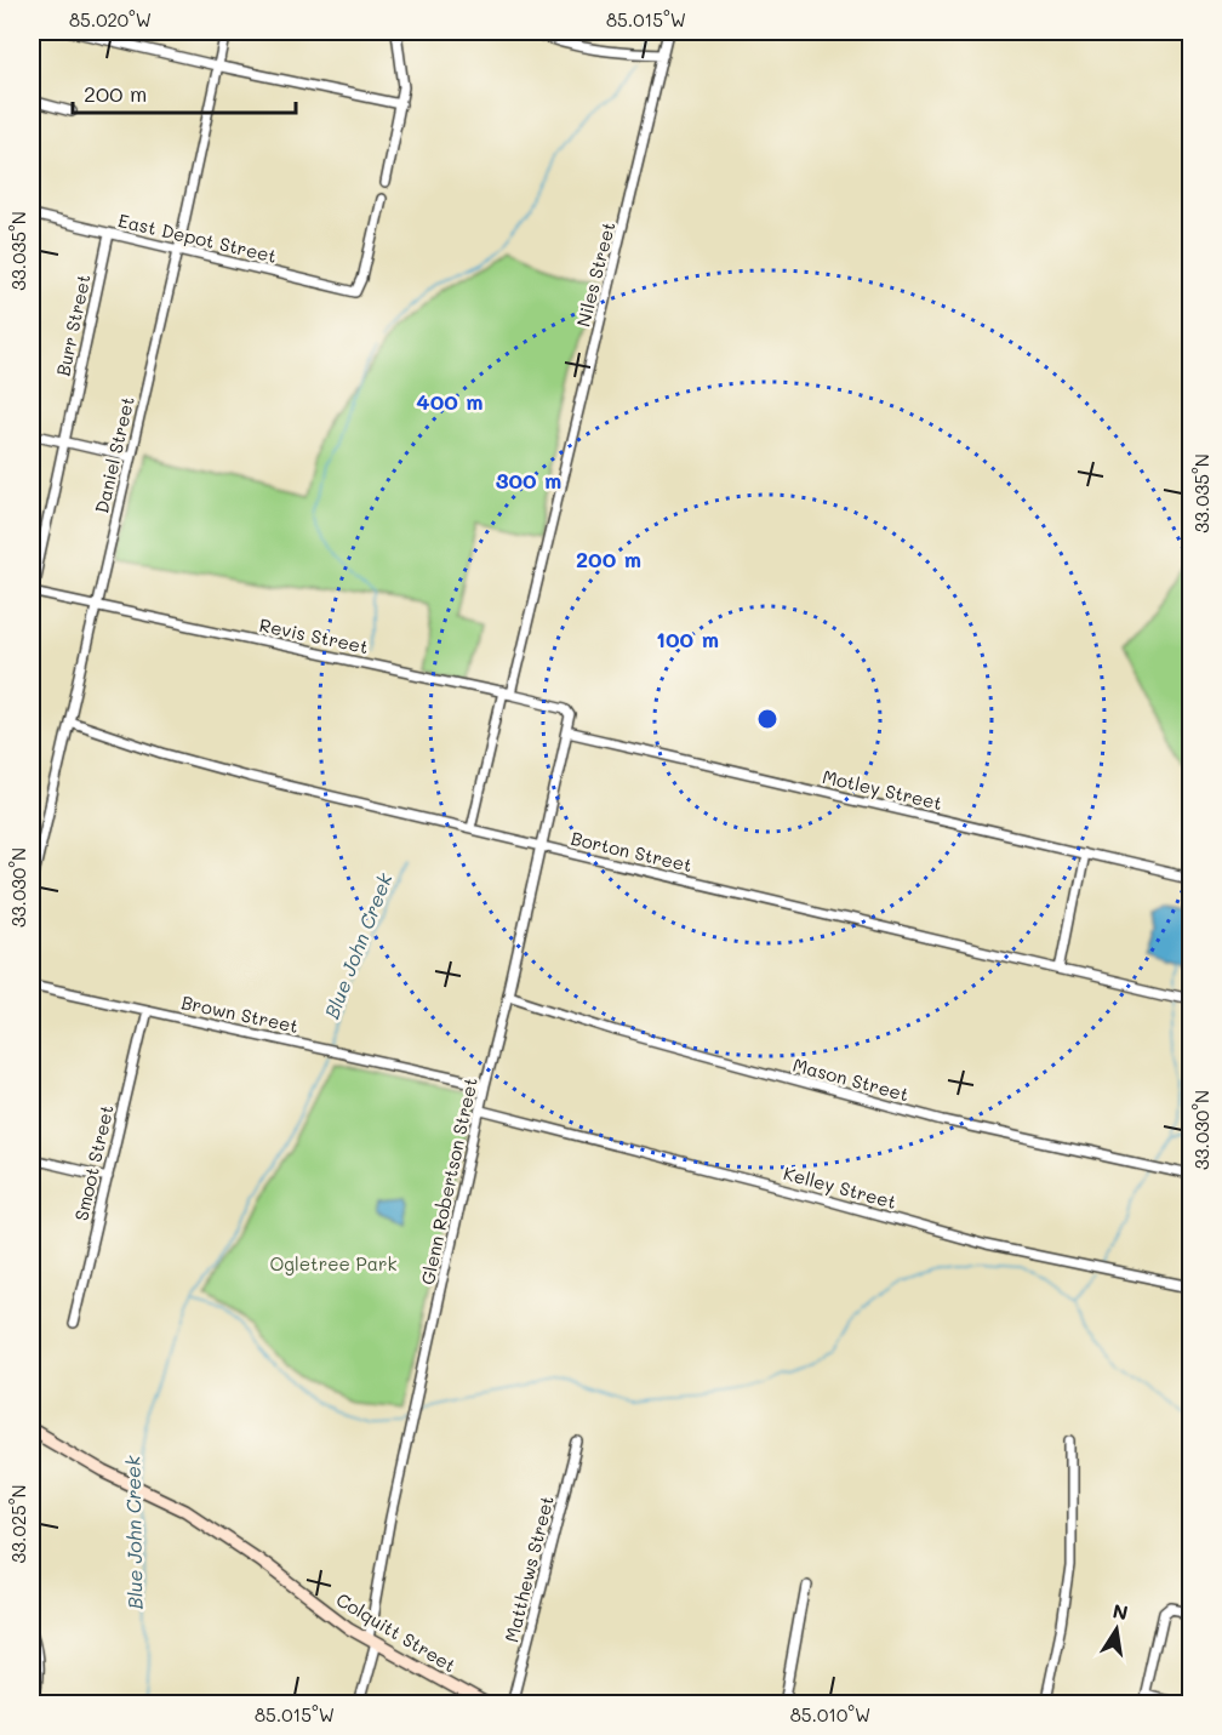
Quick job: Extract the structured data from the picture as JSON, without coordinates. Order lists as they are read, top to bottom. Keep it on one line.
{"streets":{"street":["East Depot Street","Niles Street","Burr Street","Daniel Street","Revis Street","Motley Street","Borton Street","Brown Street","Mason Street","Smoot Street","Glenn Robertson Street","Kelley Street","Matthews Street","Colquitt Street"]},"crossings":[["East Depot Street","Burr Street"],["East Depot Street","Daniel Street"],["Niles Street","Revis Street"],["Niles Street","Borton Street"],["Burr Street","Revis Street"],["Daniel Street","Revis Street"],["Daniel Street","Borton Street"],["Revis Street","Motley Street"],["Revis Street","Glenn Robertson Street"],["Motley Street","Glenn Robertson Street"],["Borton Street","Glenn Robertson Street"],["Brown Street","Smoot Street"],["Brown Street","Glenn Robertson Street"],["Mason Street","Glenn Robertson Street"],["Glenn Robertson Street","Kelley Street"],["Glenn Robertson Street","Colquitt Street"]],"water":["Blue John Creek"],"parks":["Ogletree Park"],"scale_bar":"200 m","north":"top","coordinates":["85.020°W","85.015°W","33.035°N","33.030°N","33.025°N","85.010°W"],"rings":["400 m","300 m","200 m","100 m"]}
